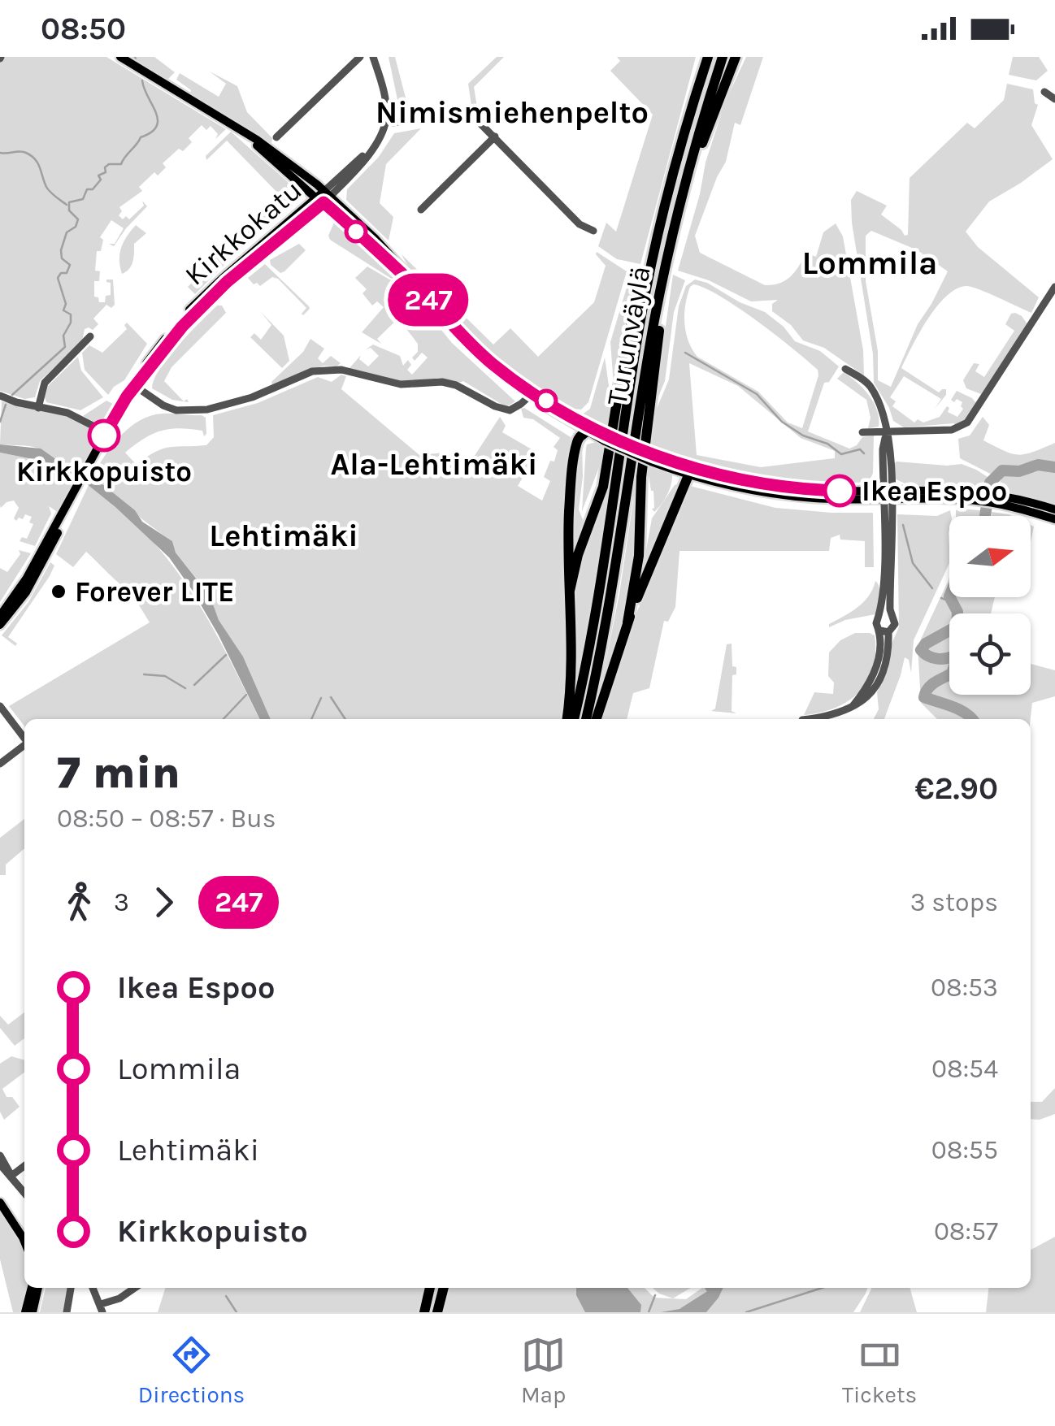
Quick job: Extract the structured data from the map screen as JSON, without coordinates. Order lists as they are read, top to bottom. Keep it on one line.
{"streets":{"highway":["Turunväylä"],"main road":["Kirkkokatu"]},"districts":["Nimismiehenpelto","Lommila","Ala-Lehtimäki","Lehtimäki"],"places":["Kirkkopuisto","Ikea Espoo","Forever LITE"],"lines":["bus line 247"],"north":"right","page":{"status":"08:50","on_map":"247","heading":["7 min","08:50 – 08:57 · Bus","€2.90"],"legs":["3","247","3 stops"],"list":[{"name":"Ikea Espoo","value":"08:53"},{"name":"Lommila","value":"08:54"},{"name":"Lehtimäki","value":"08:55"},{"name":"Kirkkopuisto","value":"08:57"}],"tabs":["Directions","Map","Tickets"]}}
